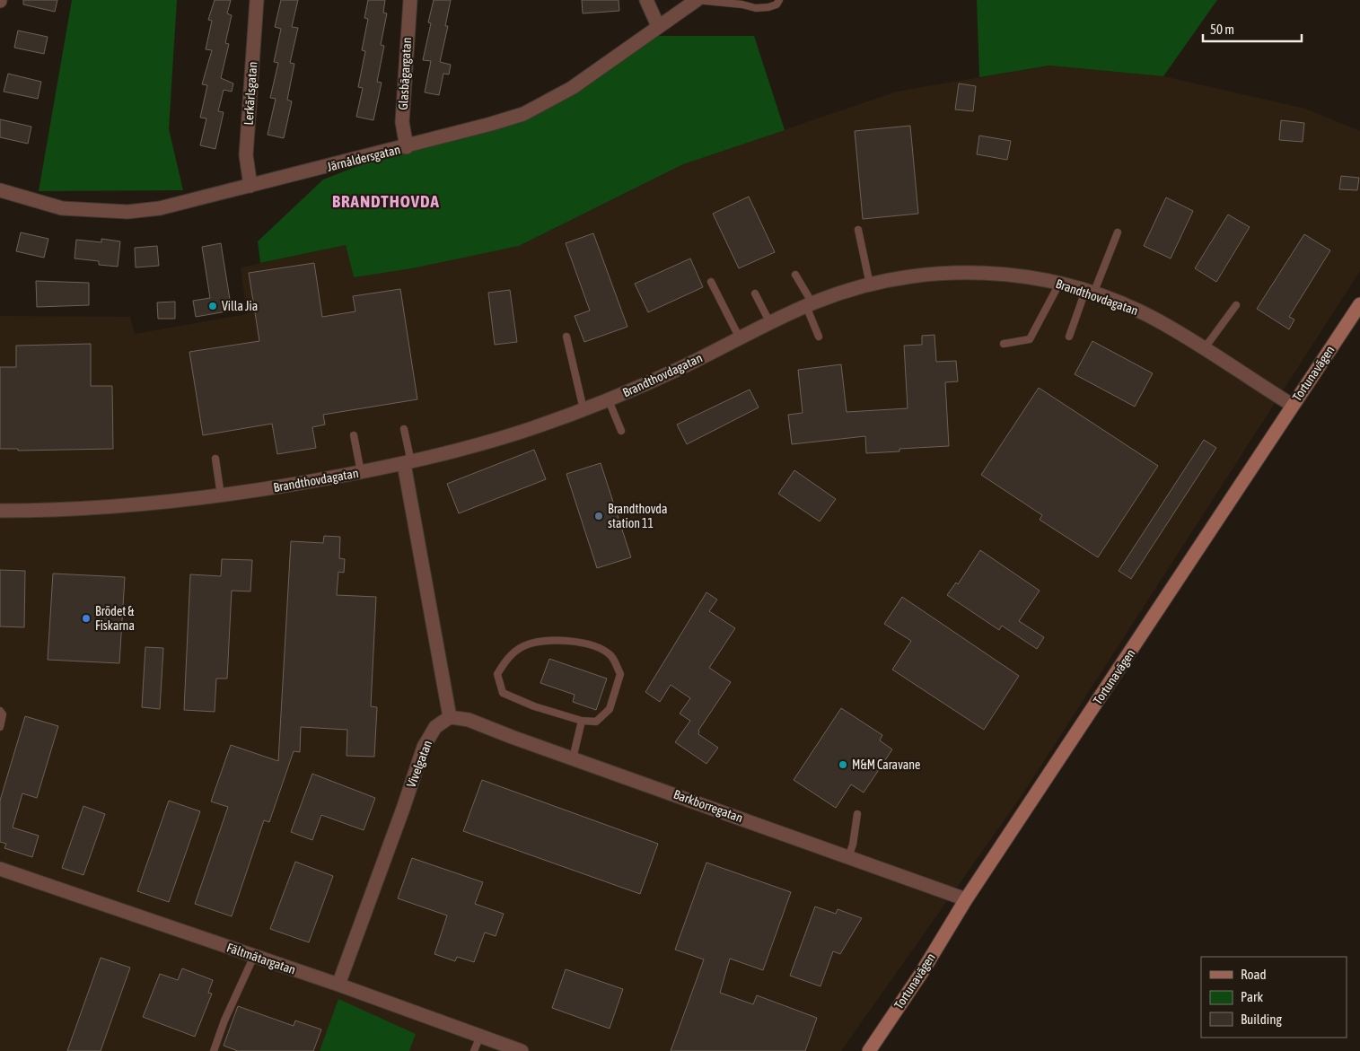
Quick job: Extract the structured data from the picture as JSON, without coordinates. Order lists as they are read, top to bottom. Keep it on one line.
{"streets":{"street":["Glasbägargatan","Lerkärlsgatan","Järnåldersgatan","Brandthovdagatan","Tortunavägen","Vivelgatan","Barkborregatan","Fältmätargatan"]},"crossings":[["Glasbägargatan","Järnåldersgatan"],["Lerkärlsgatan","Järnåldersgatan"],["Brandthovdagatan","Tortunavägen"],["Tortunavägen","Barkborregatan"],["Vivelgatan","Barkborregatan"],["Vivelgatan","Fältmätargatan"]],"districts":["BRANDTHOVDA"],"places":["Villa Jia","Brandthovda station 11","Brödet & Fiskarna","M&M Caravane"],"legend":["Road","Park","Building"],"scale_bar":"50 m"}
